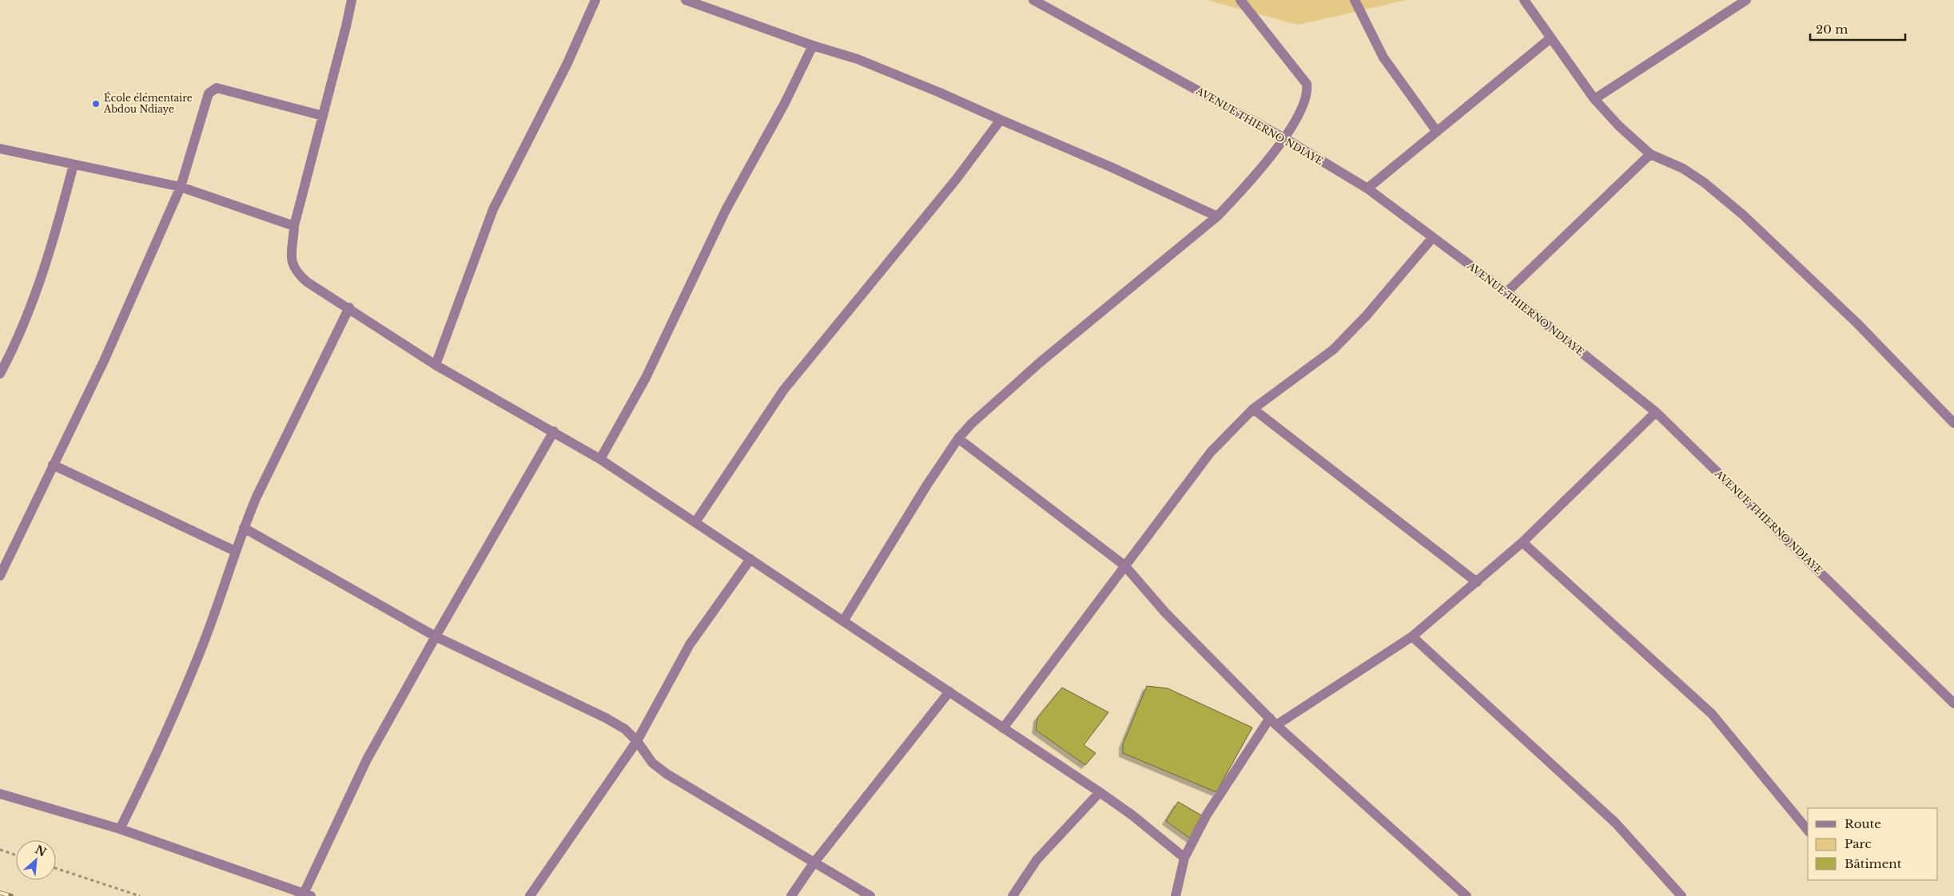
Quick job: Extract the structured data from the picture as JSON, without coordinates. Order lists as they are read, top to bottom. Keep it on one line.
{"streets":{"street":["AVENUE THIERNO NDIAYE"]},"places":["École élémentaire Abdou Ndiaye"],"legend":["Route","Parc","Bâtiment"],"scale_bar":"20 m","north":"top right"}
